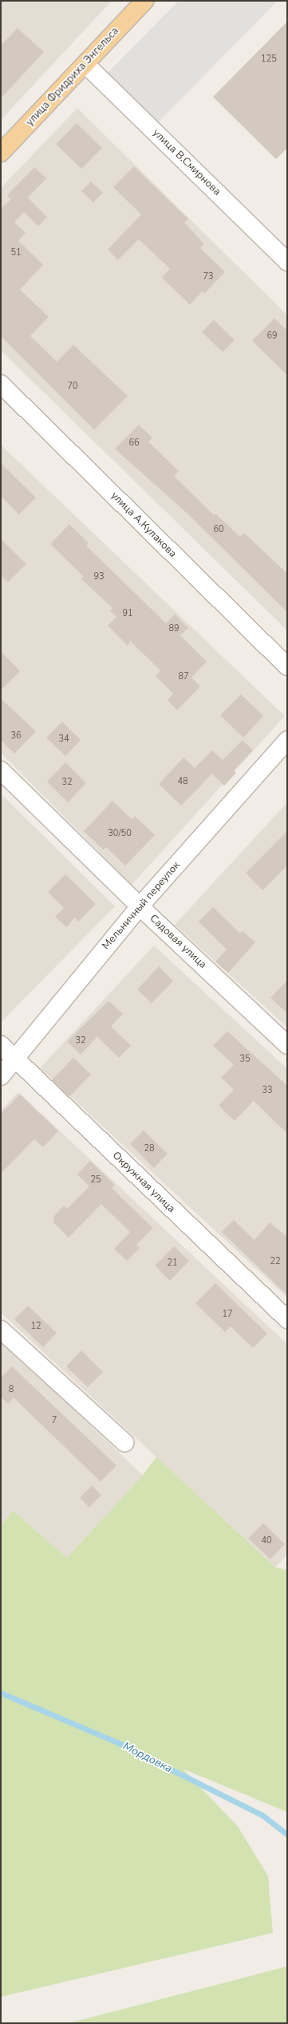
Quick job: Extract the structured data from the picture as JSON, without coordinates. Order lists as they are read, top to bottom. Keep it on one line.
{"streets":{"main road":["улица Фридриха Энгельса"],"street":["улица В.Смирнова","улица А.Кулакова","Мельничный переулок","Садовая улица","Окружная улица"]},"crossings":[["улица Фридриха Энгельса","улица В.Смирнова"],["Мельничный переулок","Садовая улица"],["Мельничный переулок","Окружная улица"]],"water":["Мордовка"],"house_numbers":["125","51","73","69","70","66","60","93","91","89","87","36","34","48","32","30/50","32","35","33","28","25","22","21","17","12","8","7","40"]}
